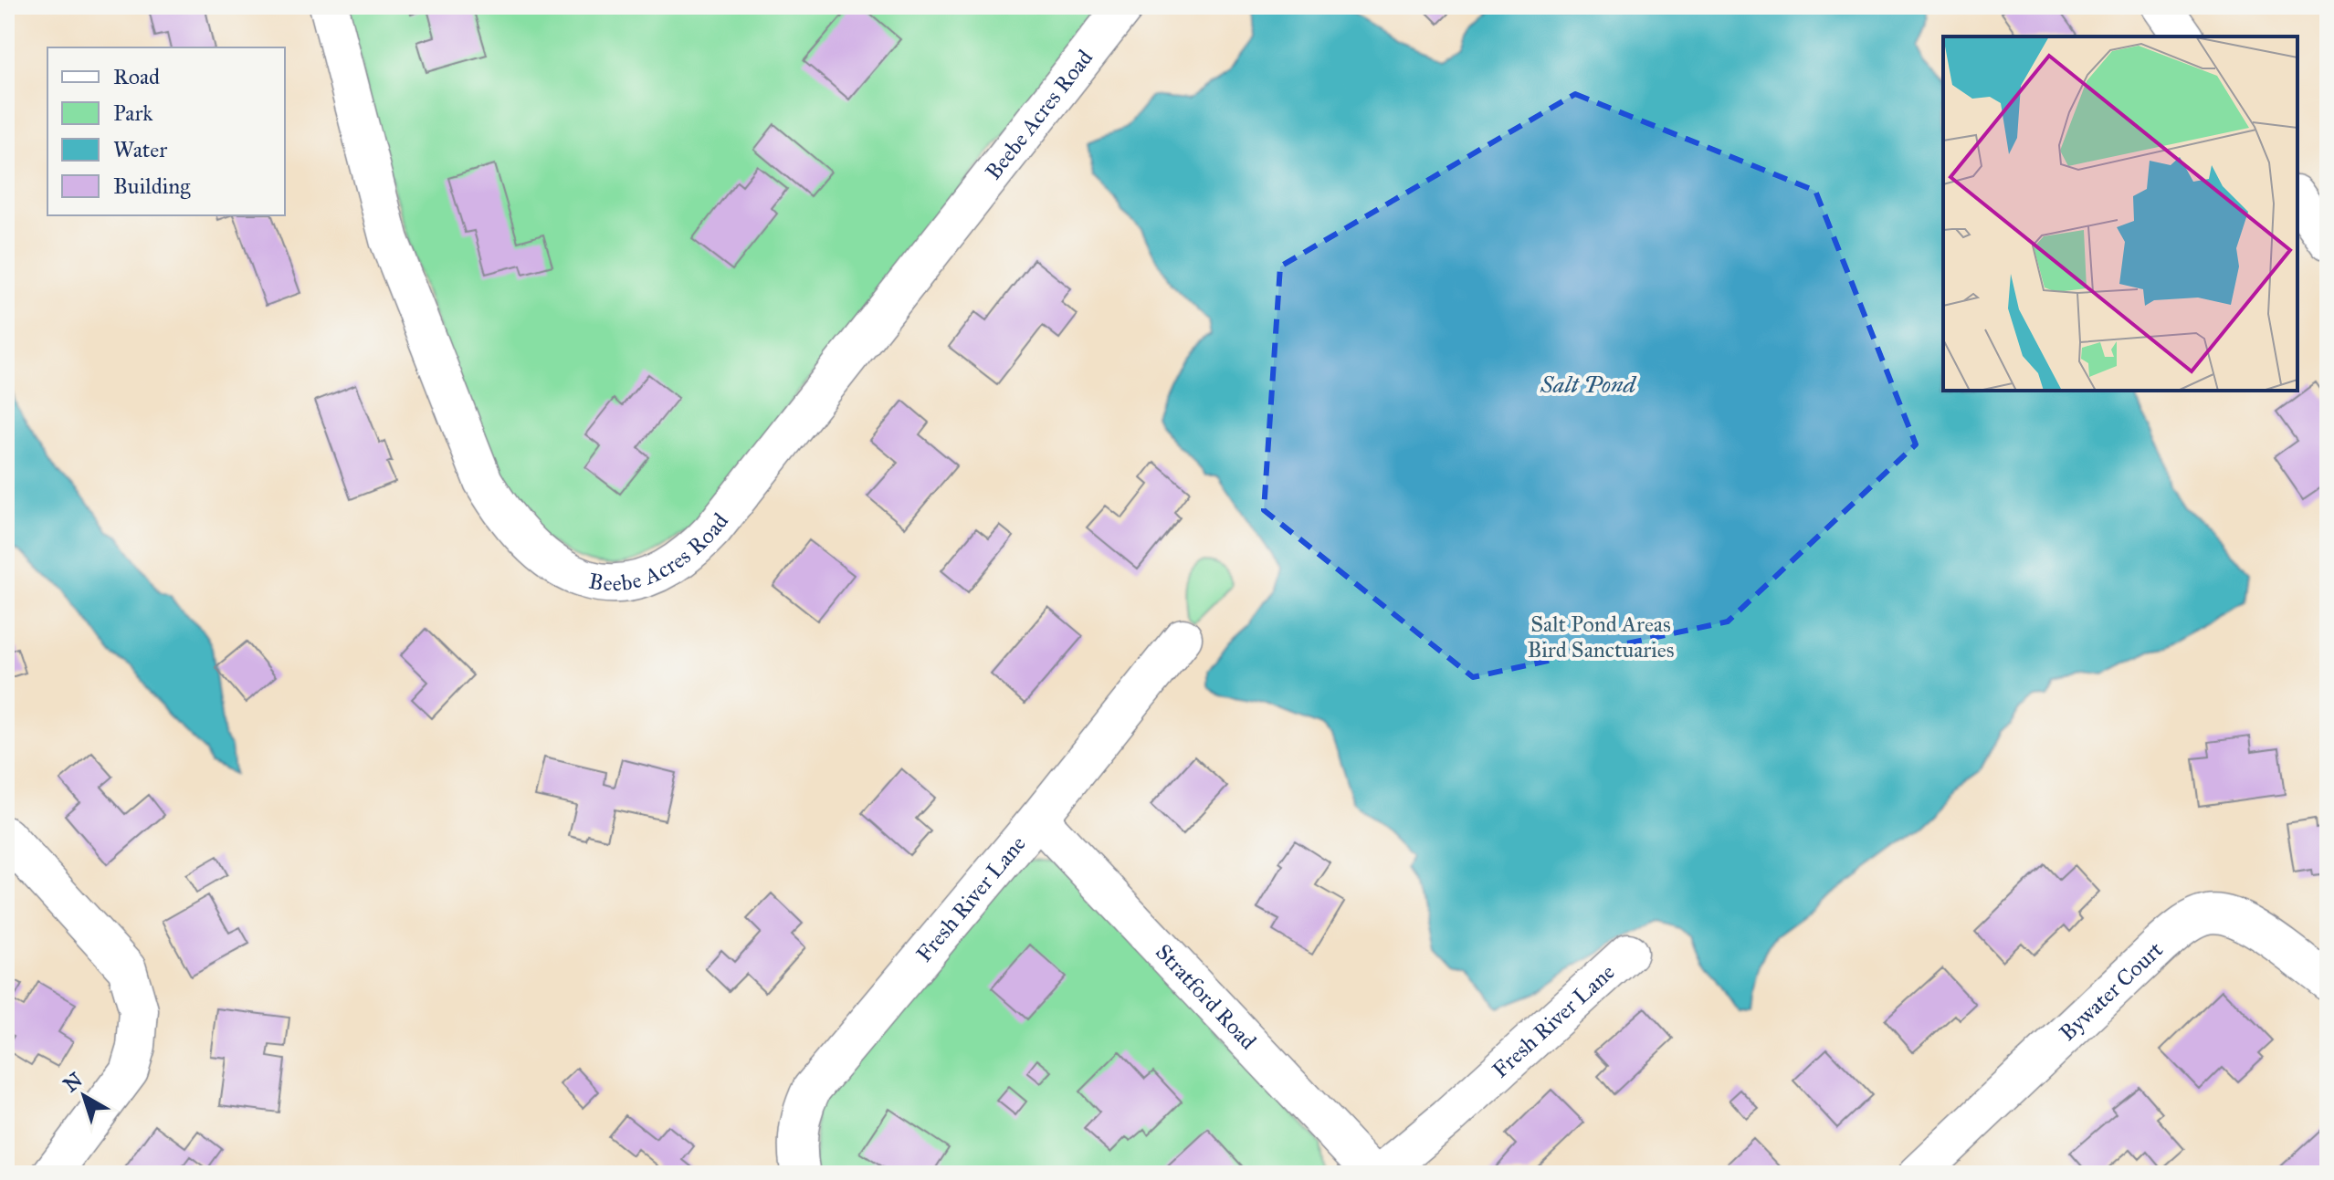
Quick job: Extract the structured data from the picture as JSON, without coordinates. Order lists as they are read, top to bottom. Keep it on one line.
{"streets":{"street":["Beebe Acres Road","Fresh River Lane","Bywater Court","Stratford Road"]},"crossings":[["Fresh River Lane","Stratford Road"]],"water":["Salt Pond"],"parks":["Salt Pond Areas Bird Sanctuaries"],"legend":["Road","Park","Water","Building"],"north":"top left"}
